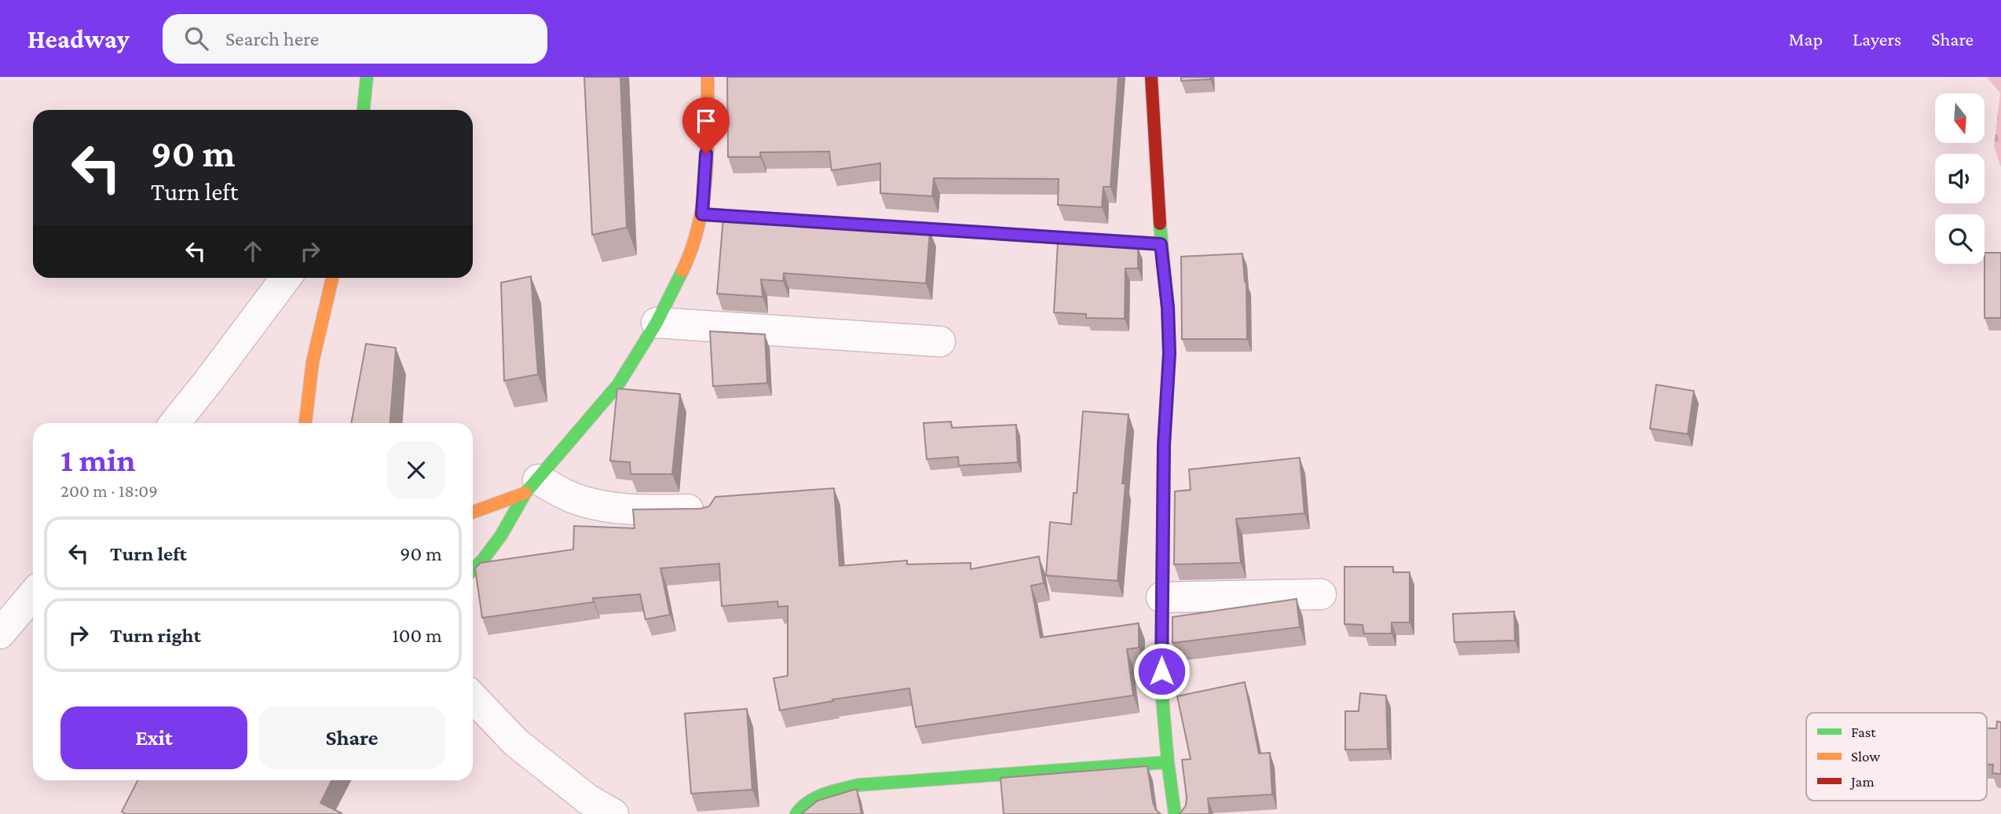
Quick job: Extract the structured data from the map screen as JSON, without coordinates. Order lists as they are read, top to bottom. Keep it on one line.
{"legend":["Fast","Slow","Jam"],"north":"bottom","page":{"header":"Headway","search":"Search here","nav":["Map","Layers","Share"],"turn":["90 m","Turn left"],"heading":["1 min","200 m · 18:09"],"list":[{"name":"Turn left","value":"90 m"},{"name":"Turn right","value":"100 m"}],"buttons":["Exit","Share"]}}
